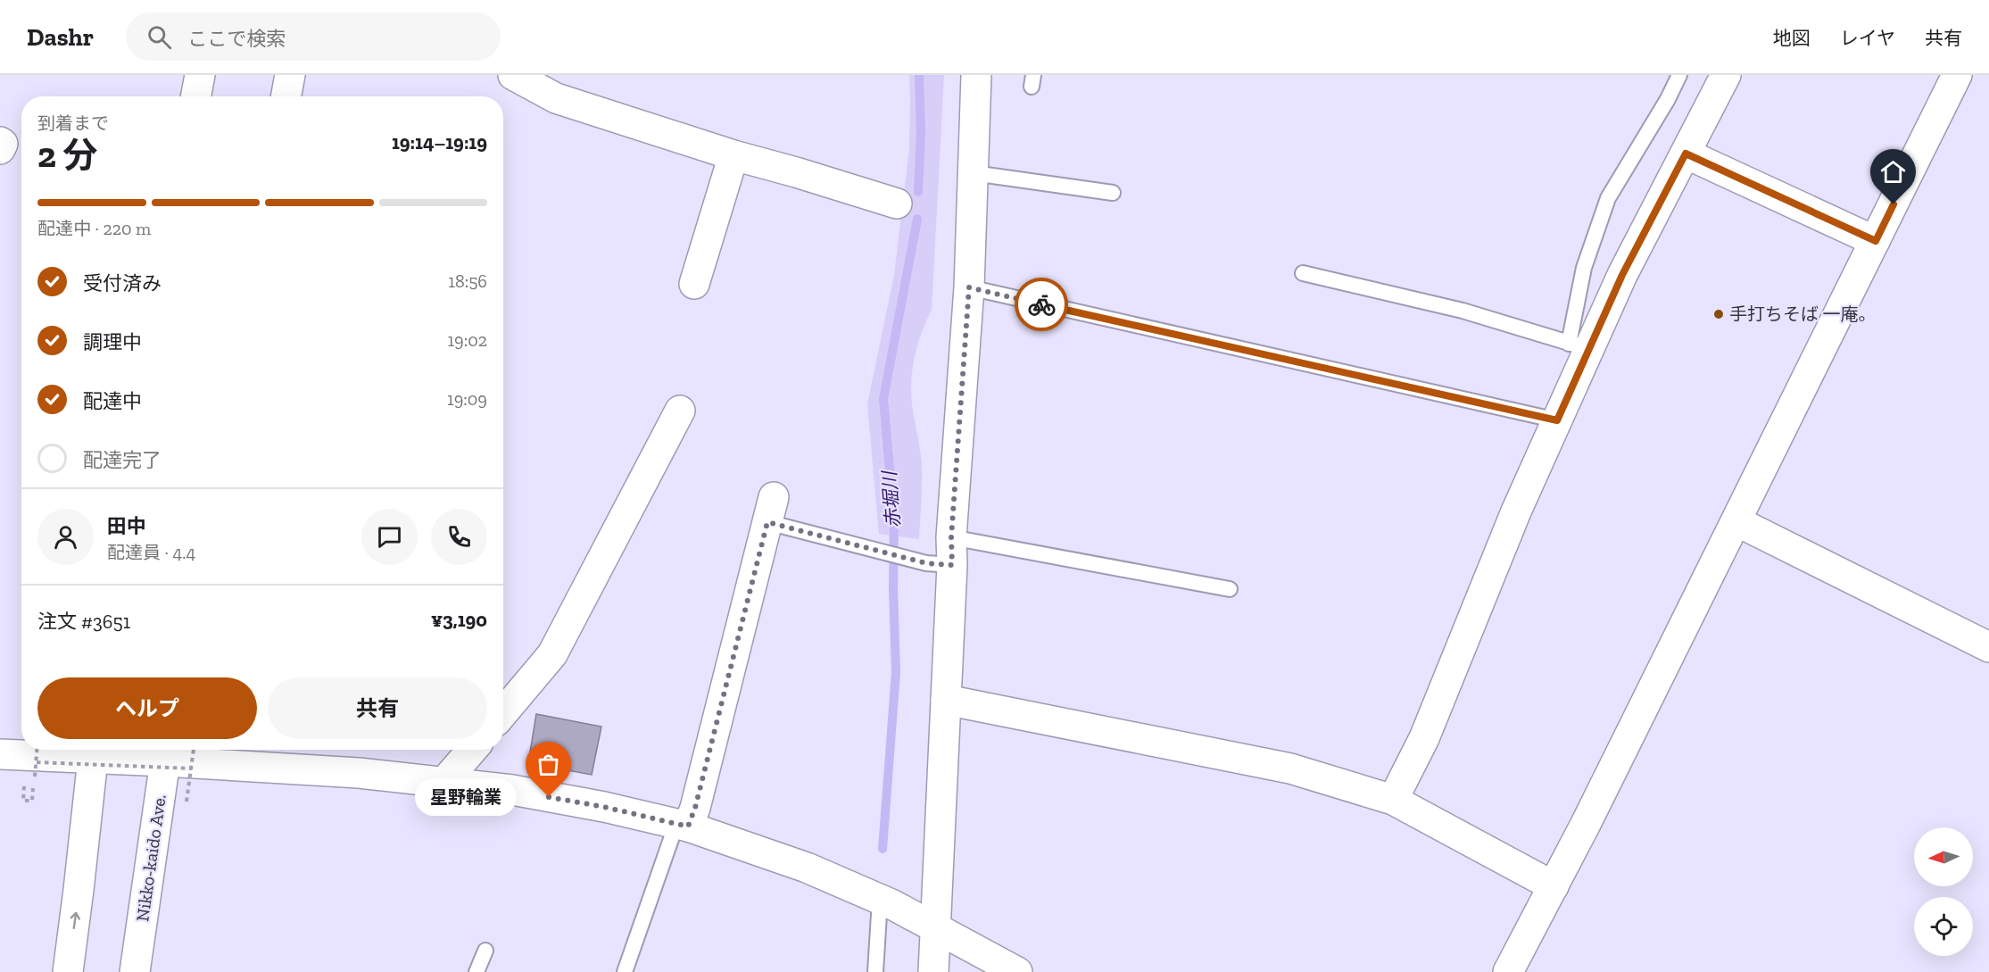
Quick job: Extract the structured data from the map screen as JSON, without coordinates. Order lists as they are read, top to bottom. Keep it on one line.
{"streets":{"main road":["Nikko-kaido Ave."]},"water":["赤堀川"],"places":["手打ちそば 一庵。","星野輪業"],"north":"left","page":{"header":"Dashr","search":"ここで検索","nav":["地図","レイヤ","共有"],"heading":["2 分","到着まで","19:14–19:19"],"panel":["田中","配達員 · 4.4","注文 #3651","¥3,190"],"bar":"配達中 · 220 m","list":[["受付済み","18:56"],["調理中","19:02"],["配達中","19:09"],"配達完了"],"buttons":["ヘルプ","共有"],"bubble":"星野輪業"}}
